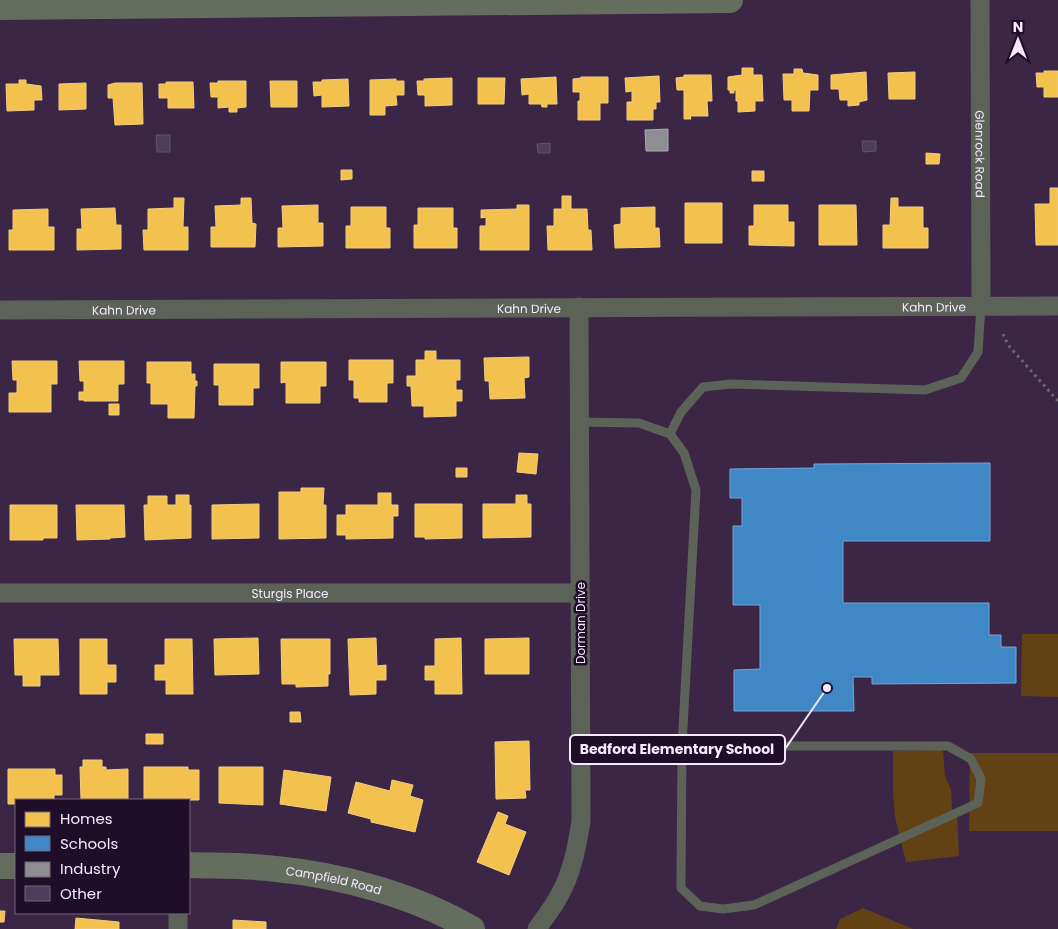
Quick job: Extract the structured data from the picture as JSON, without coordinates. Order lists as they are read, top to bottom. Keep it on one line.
{"streets":{"main road":["Campfield Road"],"street":["Glenrock Road","Kahn Drive","Sturgis Place","Dorman Drive"]},"crossings":[["Glenrock Road","Kahn Drive"],["Kahn Drive","Dorman Drive"],["Sturgis Place","Dorman Drive"]],"places":["Bedford Elementary School"],"legend":["Homes","Schools","Industry","Other"],"north":"top"}
